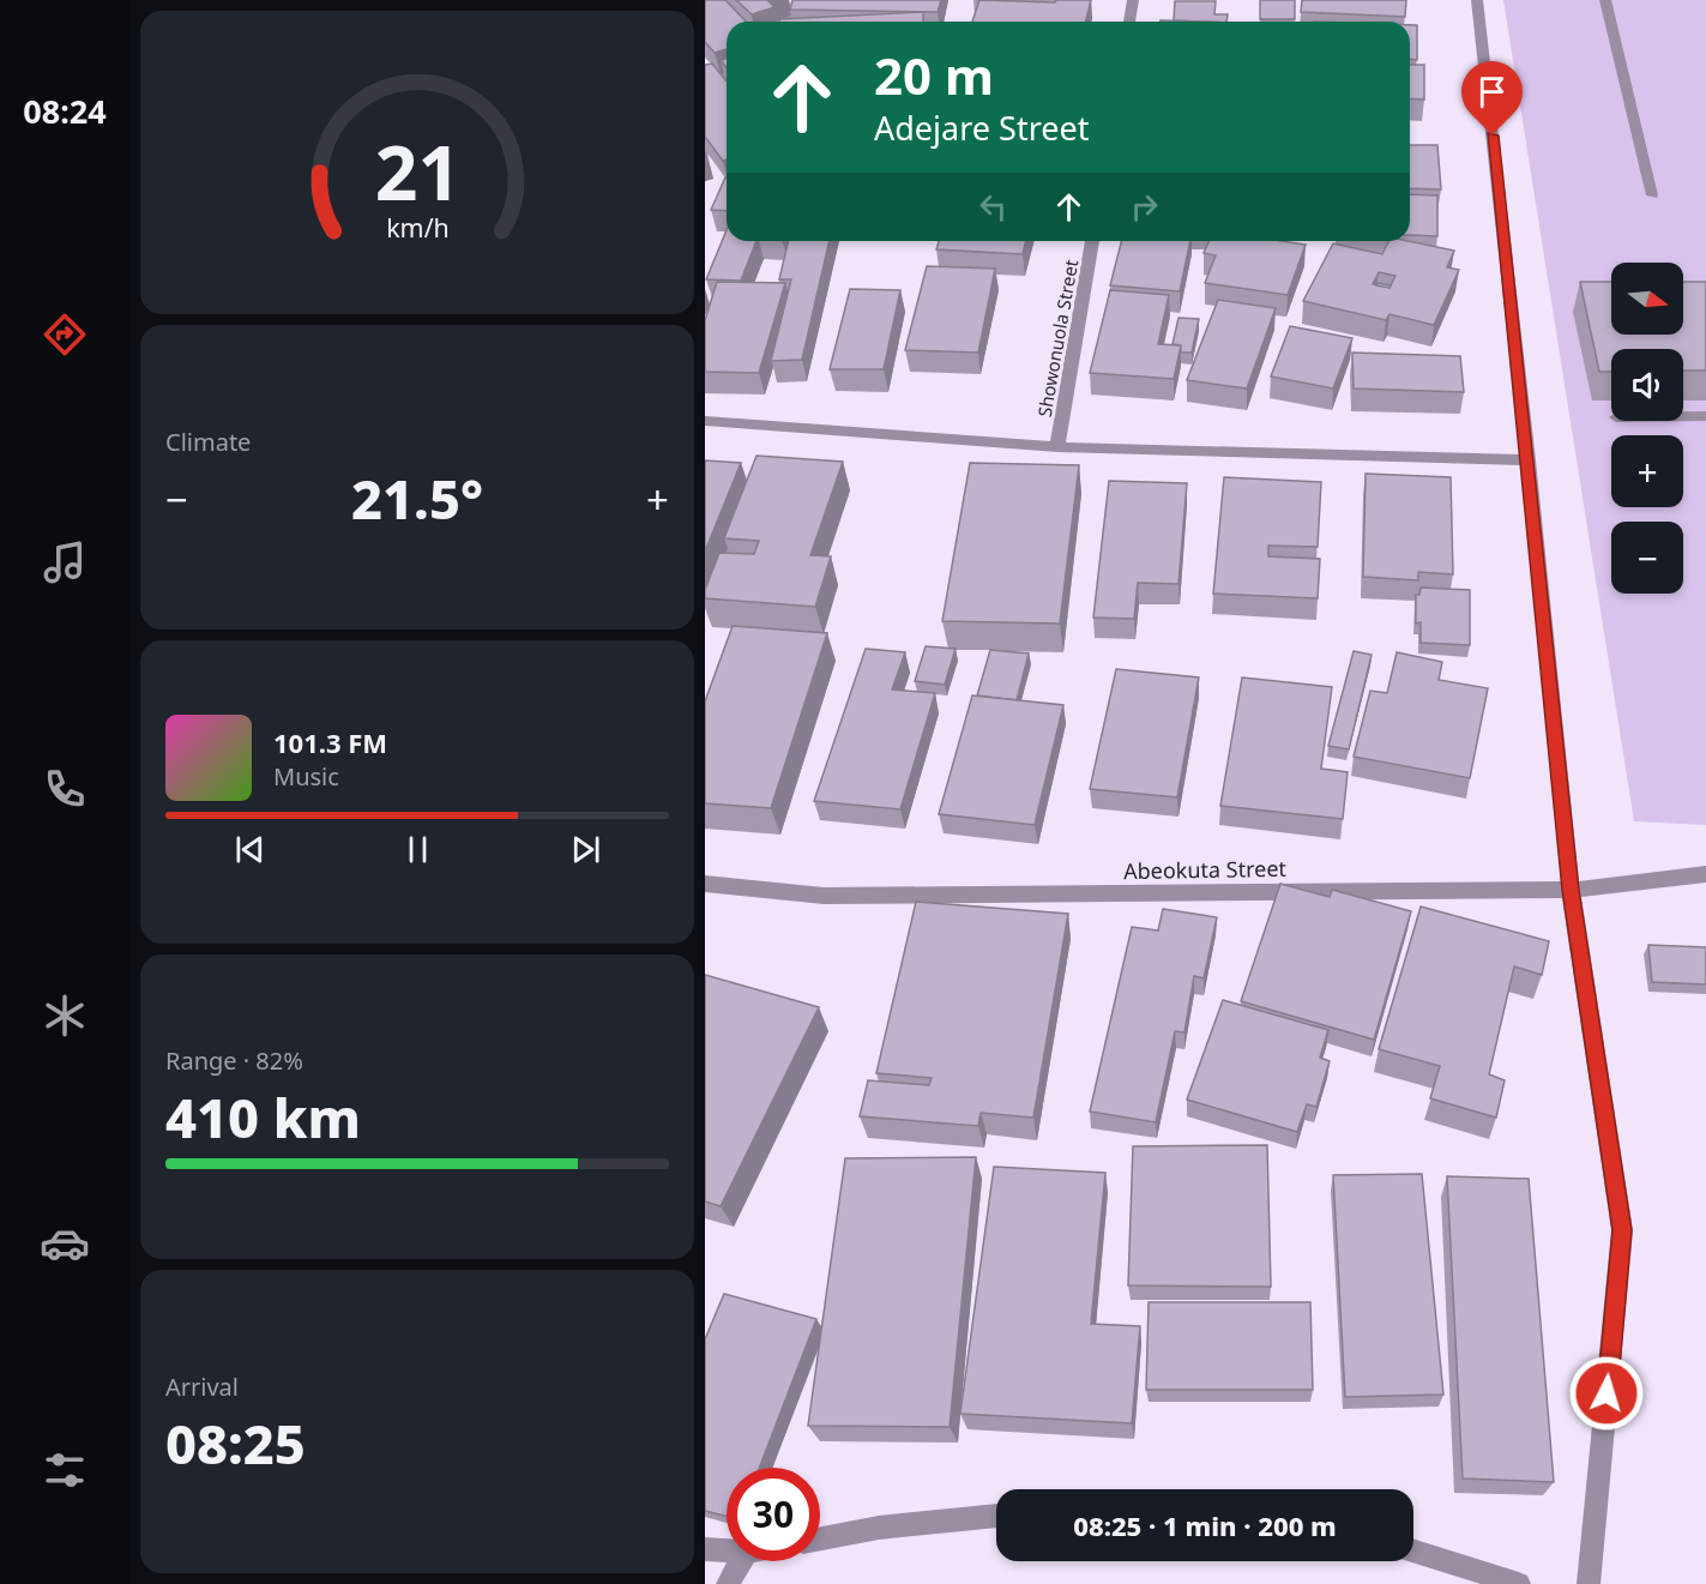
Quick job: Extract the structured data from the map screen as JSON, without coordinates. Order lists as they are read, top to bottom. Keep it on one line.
{"streets":{"street":["Showonuola Street","Abeokuta Street"]},"north":"right","page":{"tabs":"08:24","turn":["20 m","Adejare Street"],"map_buttons":["+","−"],"tile":["Climate",["Range · 82%","410 km"],["Arrival","08:25"]],"heat":["−","21.5°","+"],"song":["101.3 FM","Music"],"limit":"30","trip":"08:25 · 1 min · 200 m","gauge":["21","km/h"]}}
